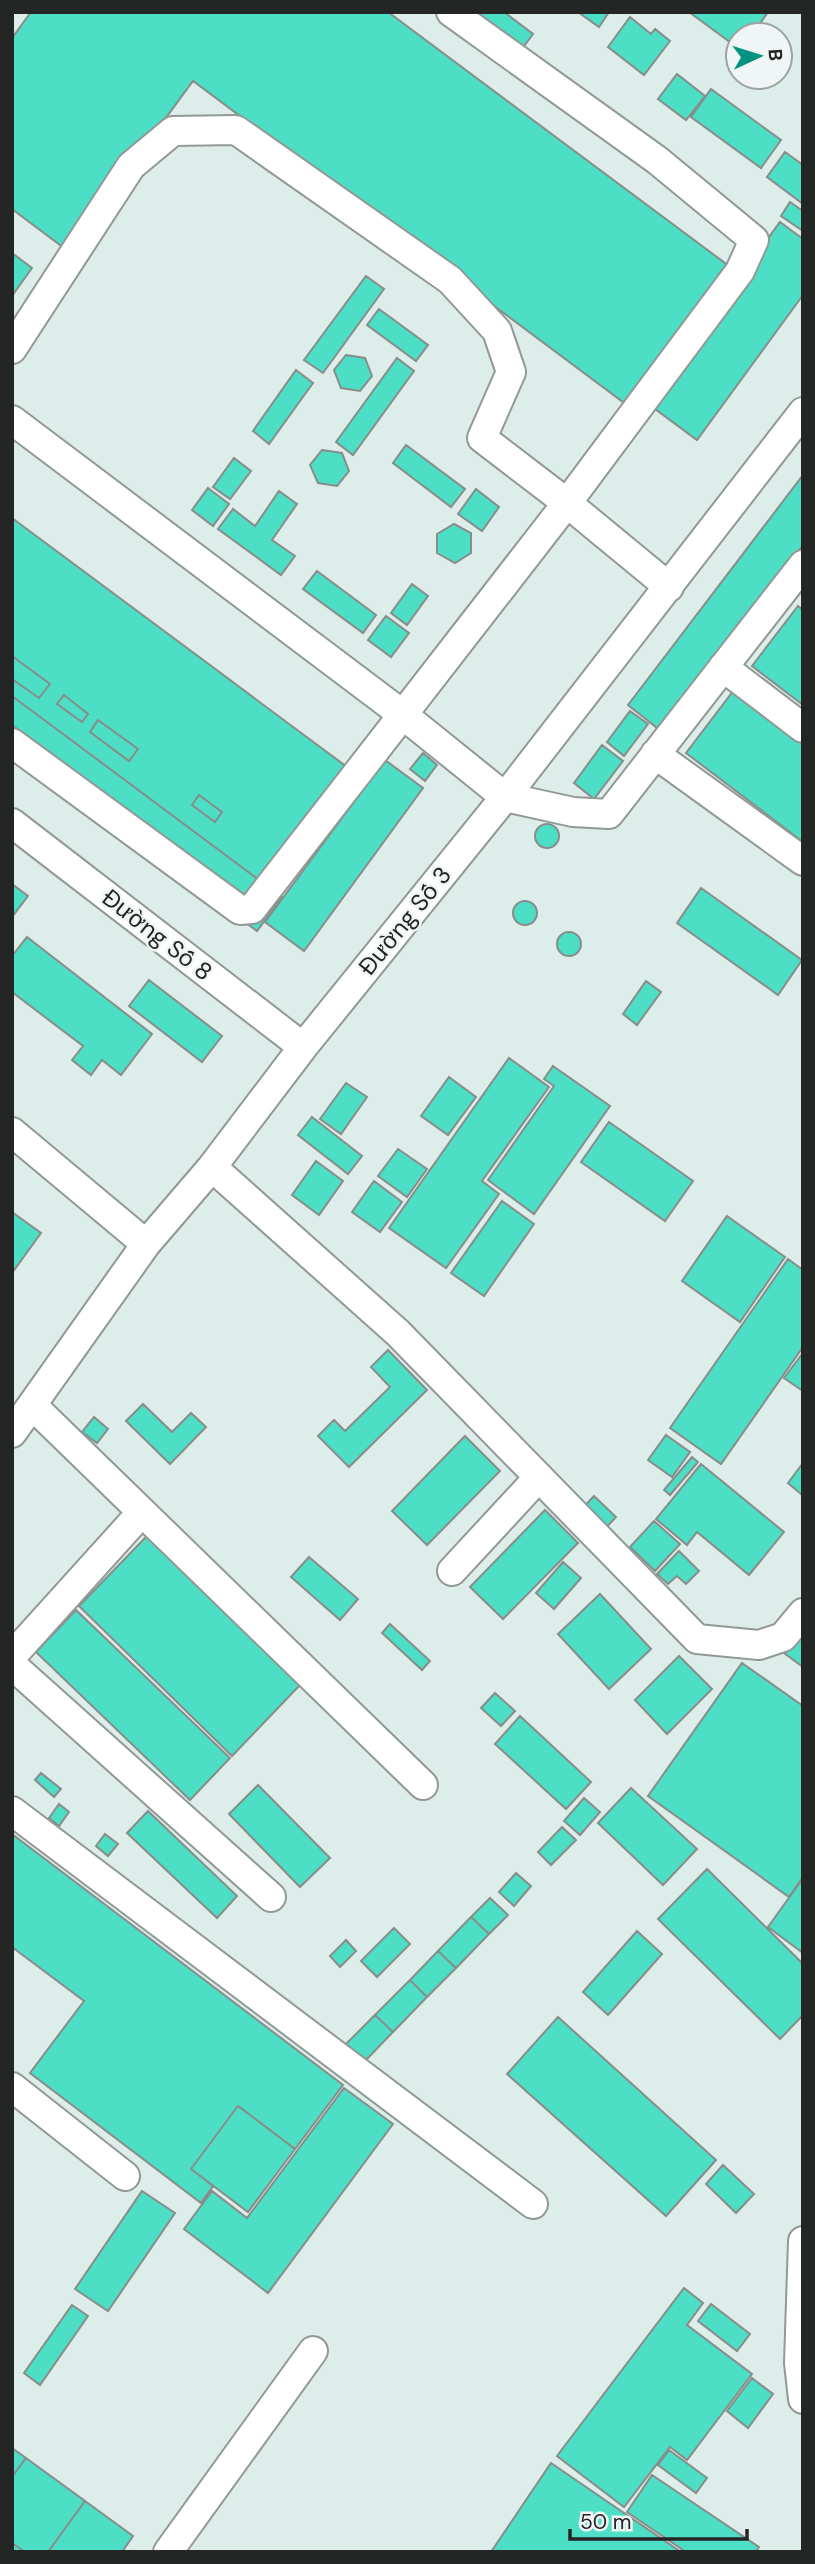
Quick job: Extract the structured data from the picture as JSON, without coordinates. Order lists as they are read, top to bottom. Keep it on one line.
{"streets":{"street":["Đường Số 3","Đường Số 8"]},"crossings":[["Đường Số 3","Đường Số 8"]],"scale_bar":"50 m","north":"right"}
